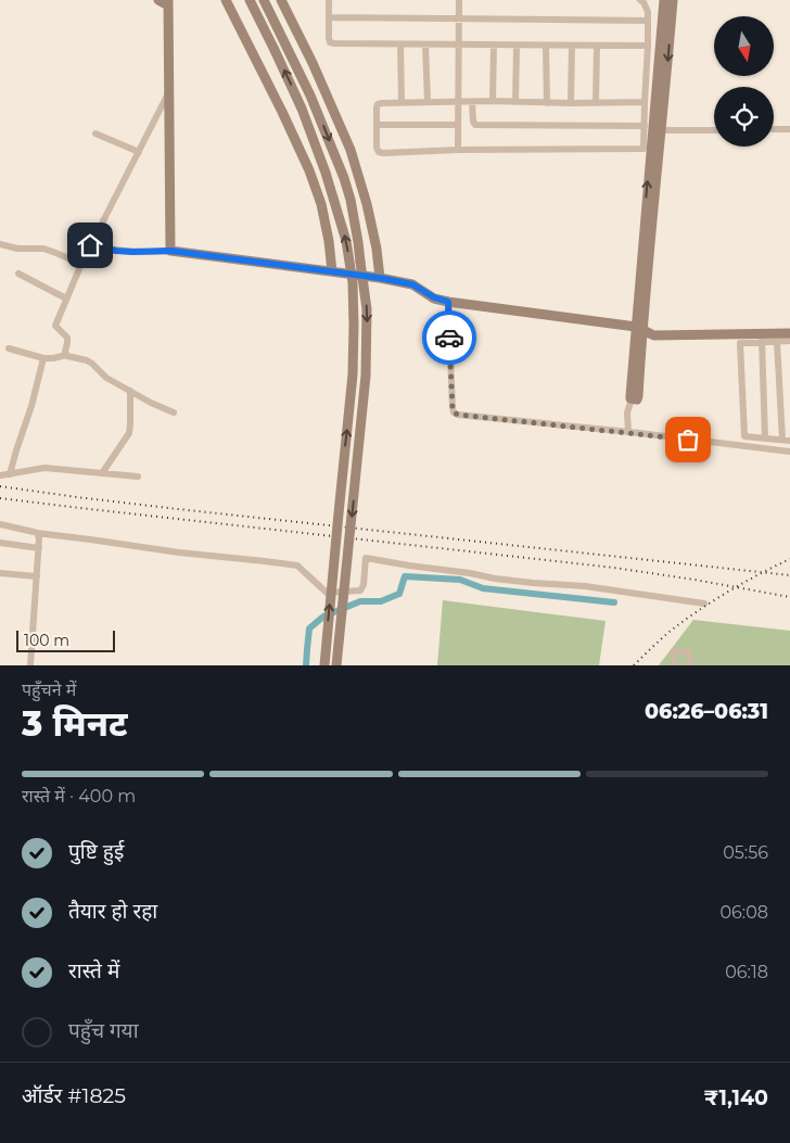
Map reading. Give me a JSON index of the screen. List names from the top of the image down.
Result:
{
  "scale_bar": "100 m",
  "north": "bottom",
  "page": {
    "scale": "100 m",
    "heading": ["3 मिनट", "पहुँचने में", "06:26–06:31"],
    "panel": ["ऑर्डर #1825", "₹1,140"],
    "bar": "रास्ते में · 400 m",
    "list": [
      ["पुष्टि हुई", "05:56"],
      ["तैयार हो रहा", "06:08"],
      ["रास्ते में", "06:18"],
      "पहुँच गया"
    ]
  }
}
